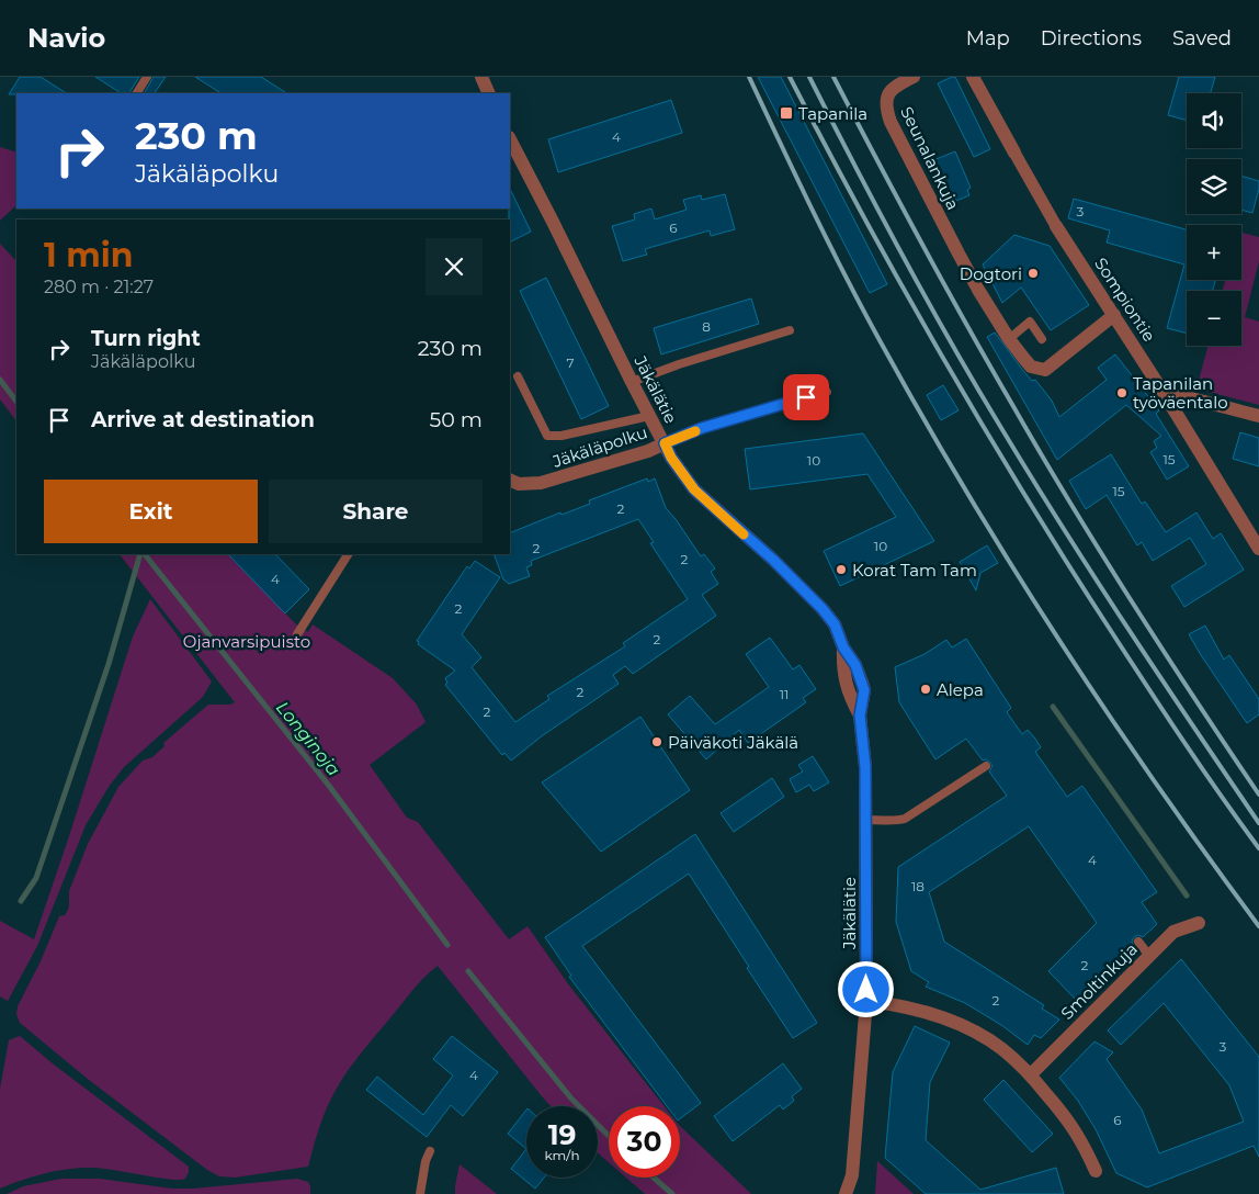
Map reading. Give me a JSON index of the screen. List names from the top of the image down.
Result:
{
  "streets": {
    "street": [
      "Seunalankuja",
      "Sompiontie",
      "Jäkälätie",
      "Jäkäläpolku",
      "Smoltinkuja"
    ]
  },
  "crossings": [
    ["Jäkälätie", "Jäkäläpolku"]
  ],
  "water": ["Longinoja"],
  "parks": ["Ojanvarsipuisto"],
  "places": {
    "transit": ["Tapanila"],
    "other": [
      "Dogtori",
      "Tapanilan työväentalo",
      "Korat Tam Tam",
      "Alepa",
      "Päiväkoti Jäkälä"
    ]
  },
  "house_numbers": [
    "4",
    "3",
    "6",
    "8",
    "7",
    "15",
    "10",
    "15",
    "2",
    "10",
    "2",
    "2",
    "4",
    "2",
    "2",
    "2",
    "11",
    "2",
    "4",
    "18",
    "2",
    "2",
    "3",
    "4",
    "6"
  ],
  "page": {
    "header": "Navio",
    "nav": ["Map", "Directions", "Saved"],
    "map_buttons": ["+", "−"],
    "turn": ["230 m", "Jäkäläpolku"],
    "heading": ["1 min", "280 m · 21:27"],
    "list": [
      {
        "name": "Turn right",
        "note": "Jäkäläpolku",
        "value": "230 m"
      },
      {
        "name": "Arrive at destination",
        "value": "50 m"
      }
    ],
    "buttons": ["Exit", "Share"],
    "speed": "19 km/h",
    "limit": "30"
  }
}
